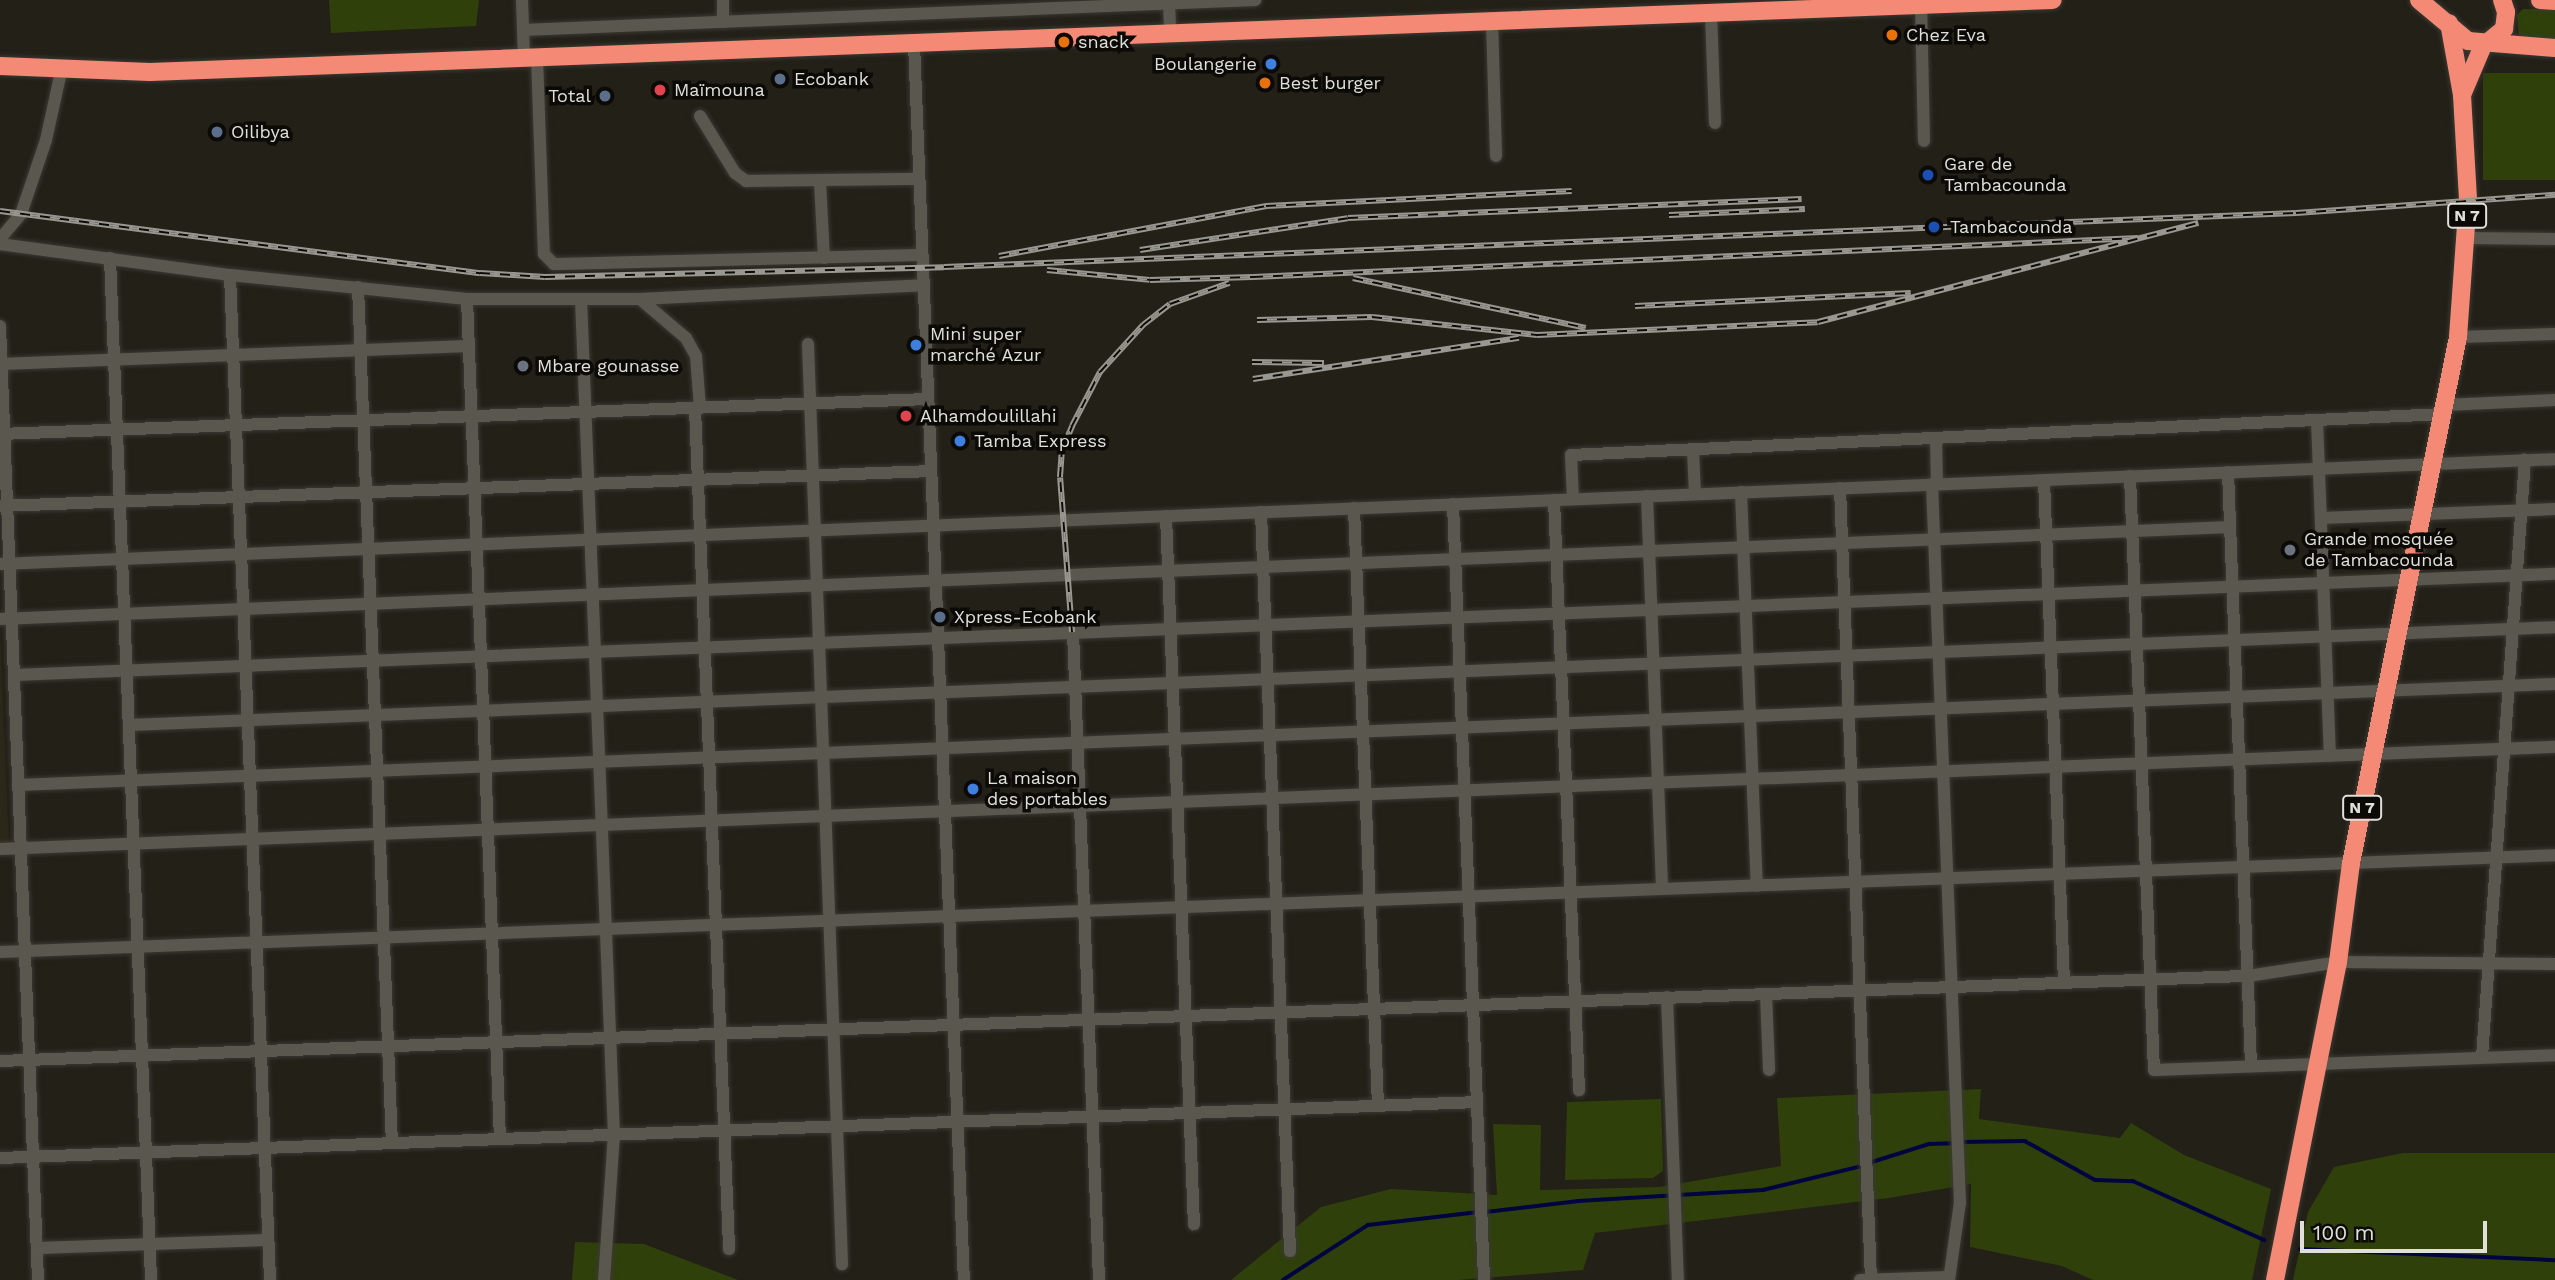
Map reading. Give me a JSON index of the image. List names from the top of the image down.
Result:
{
  "streets": {
    "highway": ["N 7"]
  },
  "places": [
    "Chez Eva",
    "snack",
    "Boulangerie",
    "Ecobank",
    "Best burger",
    "Maïmouna",
    "Total",
    "Oilibya",
    "Gare de Tambacounda",
    "Tambacounda",
    "Mini super marché Azur",
    "Mbare gounasse",
    "Alhamdoulillahi",
    "Tamba Express",
    "Grande mosquée de Tambacounda",
    "Xpress-Ecobank",
    "La maison des portables"
  ],
  "scale_bar": "100 m"
}
